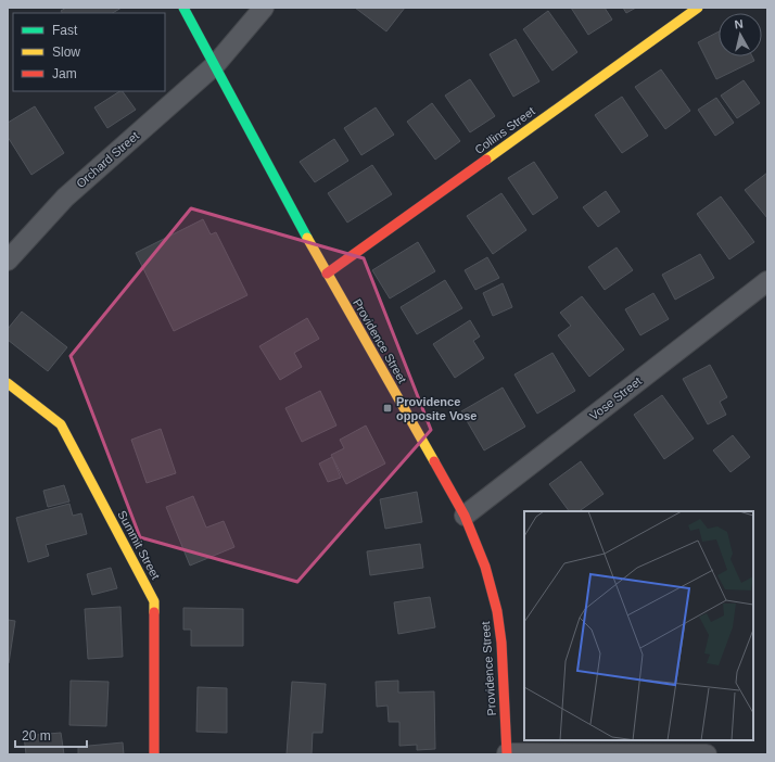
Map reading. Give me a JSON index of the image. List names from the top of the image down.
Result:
{
  "streets": {
    "street": [
      "Collins Street",
      "Orchard Street",
      "Providence Street",
      "Vose Street",
      "Summit Street"
    ]
  },
  "crossings": [
    ["Collins Street", "Providence Street"],
    ["Orchard Street", "Providence Street"],
    ["Providence Street", "Vose Street"]
  ],
  "places": {
    "transit": ["Providence opposite Vose"]
  },
  "legend": ["Fast", "Slow", "Jam"],
  "scale_bar": "20 m",
  "north": "top"
}
